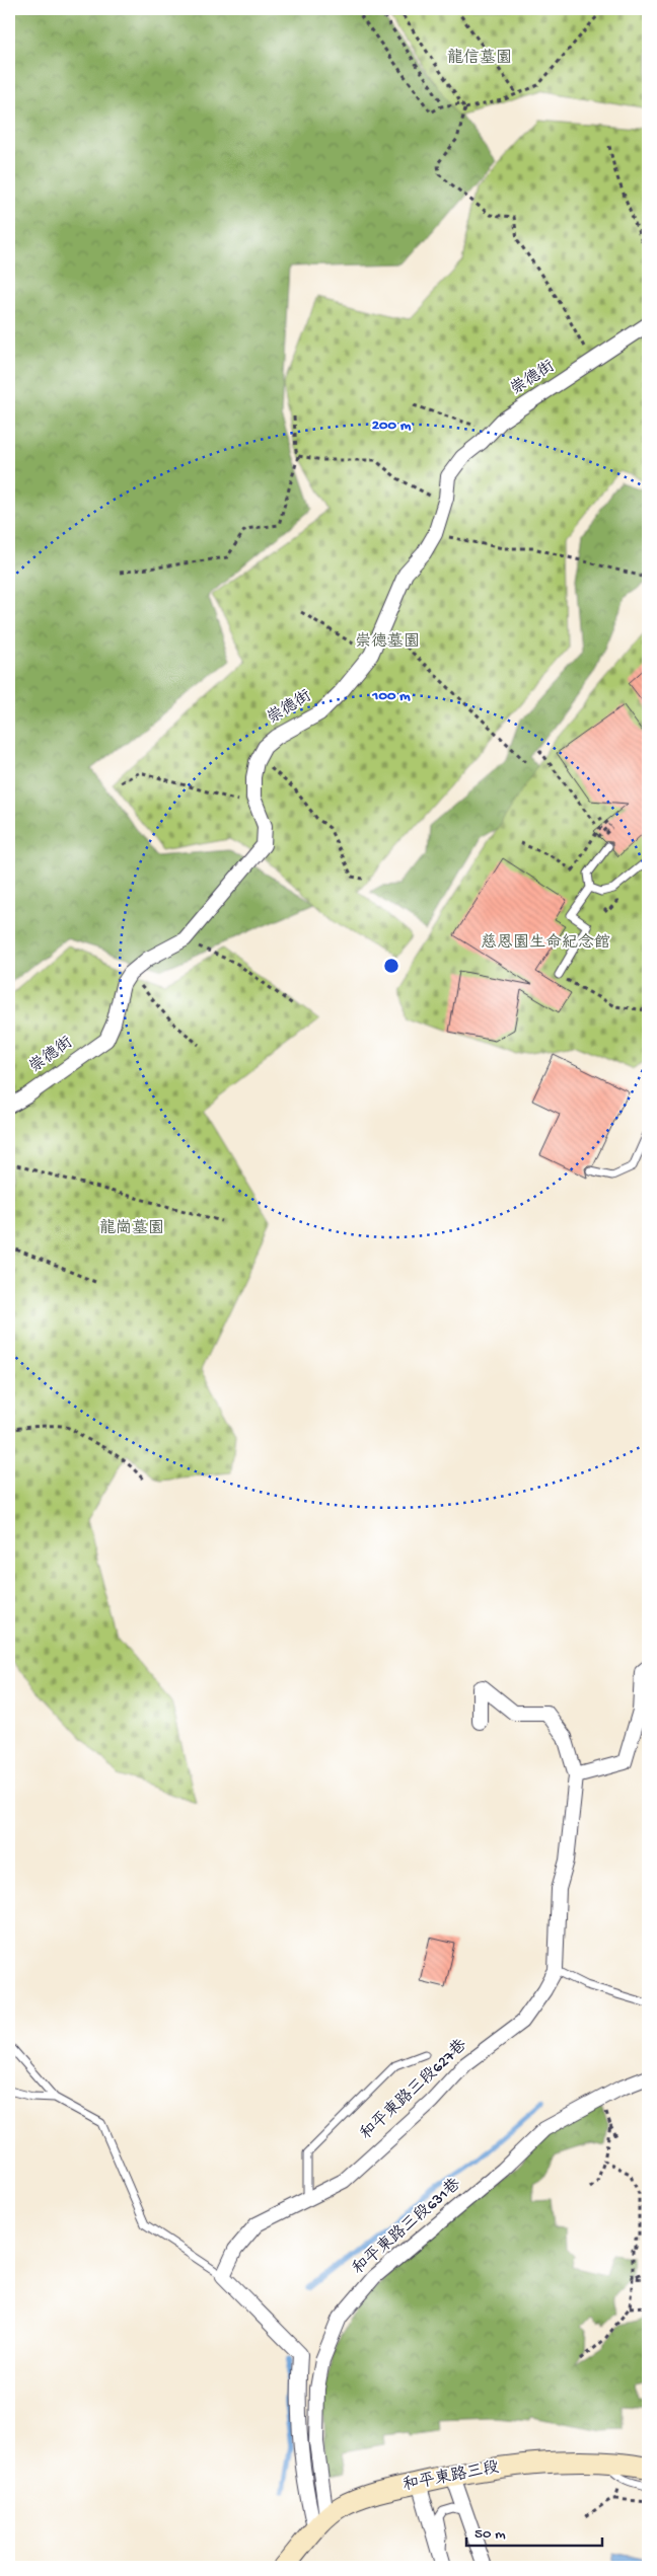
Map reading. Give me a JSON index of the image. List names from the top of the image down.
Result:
{
  "streets": {
    "main road": ["和平東路三段"],
    "street": ["崇德街", "和平東路三段627巷", "和平東路三段631巷"]
  },
  "crossings": [
    ["和平東路三段631巷", "和平東路三段"]
  ],
  "parks": [
    "龍信墓園",
    "崇德墓園",
    "慈恩園生命紀念館",
    "龍崗墓園"
  ],
  "scale_bar": "50 m",
  "rings": ["200 m", "100 m"]
}
